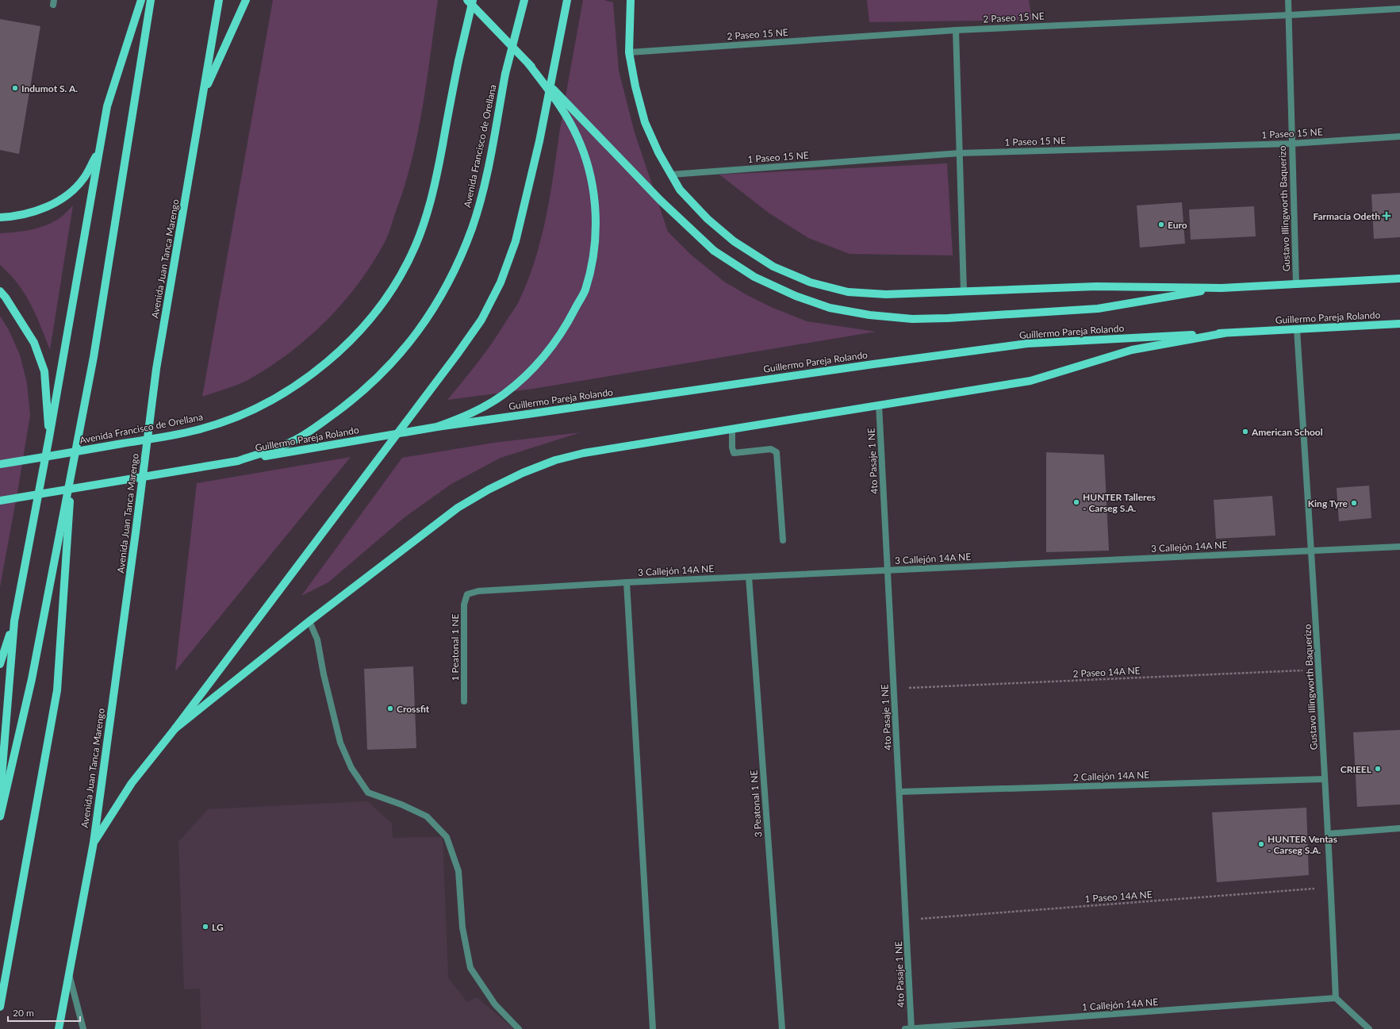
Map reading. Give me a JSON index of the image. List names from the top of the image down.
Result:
{
  "streets": {
    "main road": ["Avenida Francisco de Orellana", "Avenida Juan Tanca Marengo", "Guillermo Pareja Rolando"],
    "street": [
      "2 Paseo 15 NE",
      "1 Paseo 15 NE",
      "Gustavo Illingworth Baquerizo",
      "4to Pasaje 1 NE",
      "3 Callejón 14A NE",
      "1 Peatonal 1 NE",
      "2 Callejón 14A NE",
      "3 Peatonal 1 NE",
      "1 Callejón 14A NE"
    ],
    "path": ["2 Paseo 14A NE", "1 Paseo 14A NE"]
  },
  "crossings": [
    ["2 Paseo 15 NE", "Gustavo Illingworth Baquerizo"],
    ["1 Paseo 15 NE", "Gustavo Illingworth Baquerizo"],
    ["Avenida Francisco de Orellana", "Guillermo Pareja Rolando"],
    ["Gustavo Illingworth Baquerizo", "Guillermo Pareja Rolando"],
    ["Gustavo Illingworth Baquerizo", "3 Callejón 14A NE"],
    ["Gustavo Illingworth Baquerizo", "2 Paseo 14A NE"],
    ["Gustavo Illingworth Baquerizo", "2 Callejón 14A NE"],
    ["Gustavo Illingworth Baquerizo", "1 Paseo 14A NE"],
    ["Gustavo Illingworth Baquerizo", "1 Callejón 14A NE"],
    ["4to Pasaje 1 NE", "3 Callejón 14A NE"],
    ["4to Pasaje 1 NE", "2 Paseo 14A NE"],
    ["4to Pasaje 1 NE", "2 Callejón 14A NE"],
    ["4to Pasaje 1 NE", "1 Paseo 14A NE"],
    ["4to Pasaje 1 NE", "1 Callejón 14A NE"],
    ["3 Callejón 14A NE", "1 Peatonal 1 NE"],
    ["3 Callejón 14A NE", "3 Peatonal 1 NE"]
  ],
  "places": {
    "other": [
      "Indumot S. A.",
      "Euro",
      "American School",
      "HUNTER Talleres - Carseg S.A.",
      "King Tyre",
      "Crossfit",
      "CRIEEL",
      "HUNTER Ventas - Carseg S.A.",
      "LG"
    ],
    "health": ["Farmacía Odeth"]
  },
  "scale_bar": "20 m"
}
